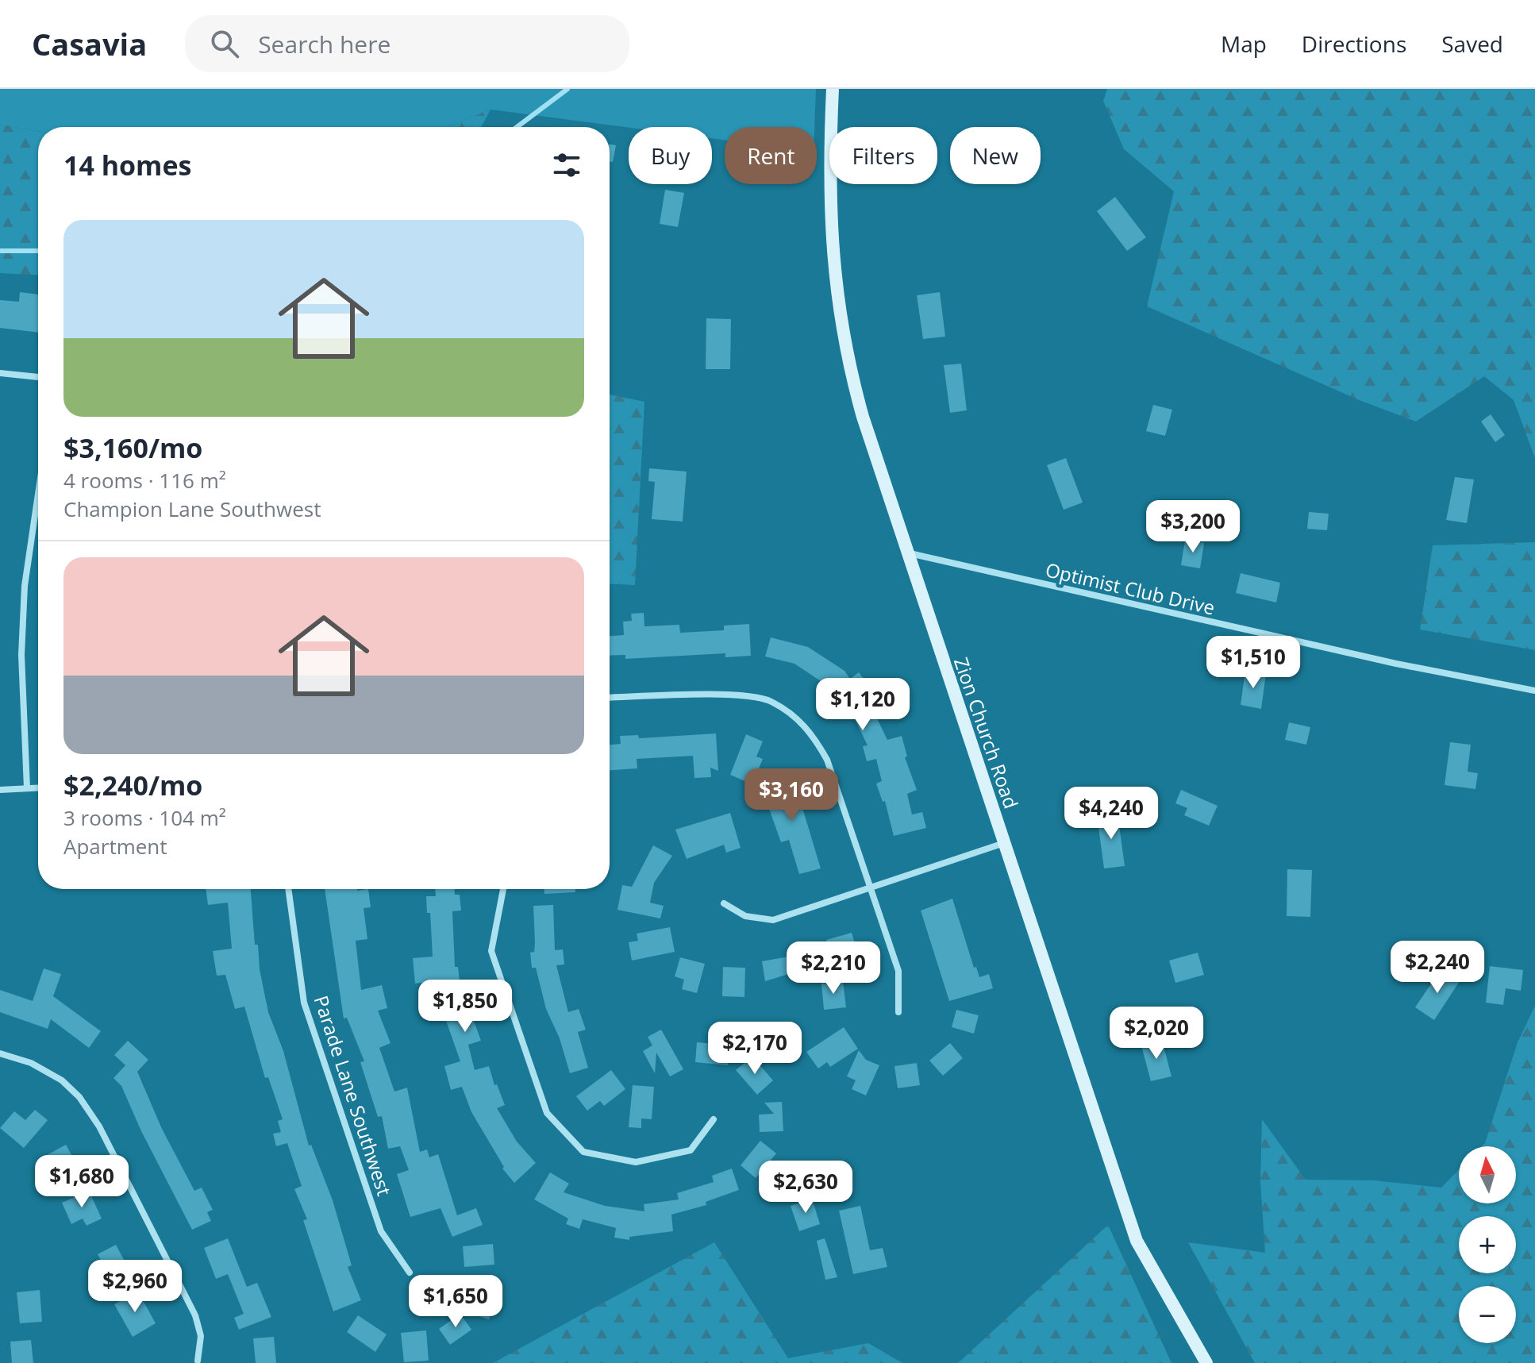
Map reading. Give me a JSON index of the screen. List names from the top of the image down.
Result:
{
  "streets": {
    "street": ["Optimist Club Drive", "Zion Church Road", "Parade Lane Southwest"]
  },
  "crossings": [
    ["Optimist Club Drive", "Zion Church Road"]
  ],
  "north": "top",
  "page": {
    "header": "Casavia",
    "search": "Search here",
    "nav": ["Map", "Directions", "Saved"],
    "chip": [
      "Buy",
      "Rent",
      "Filters",
      "New"
    ],
    "heading": "14 homes",
    "list": [
      {
        "name": "$3,160/mo",
        "note": "4 rooms · 116 m² · Champion Lane Southwest"
      },
      {
        "name": "$2,240/mo",
        "note": "3 rooms · 104 m² · Apartment"
      }
    ],
    "price": [
      "$3,200",
      "$1,510",
      "$1,120",
      "$3,160",
      "$4,240",
      "$2,240",
      "$2,210",
      "$1,850",
      "$2,020",
      "$2,170",
      "$1,680",
      "$2,630",
      "$2,960",
      "$1,650"
    ],
    "map_buttons": ["+", "−"]
  }
}
